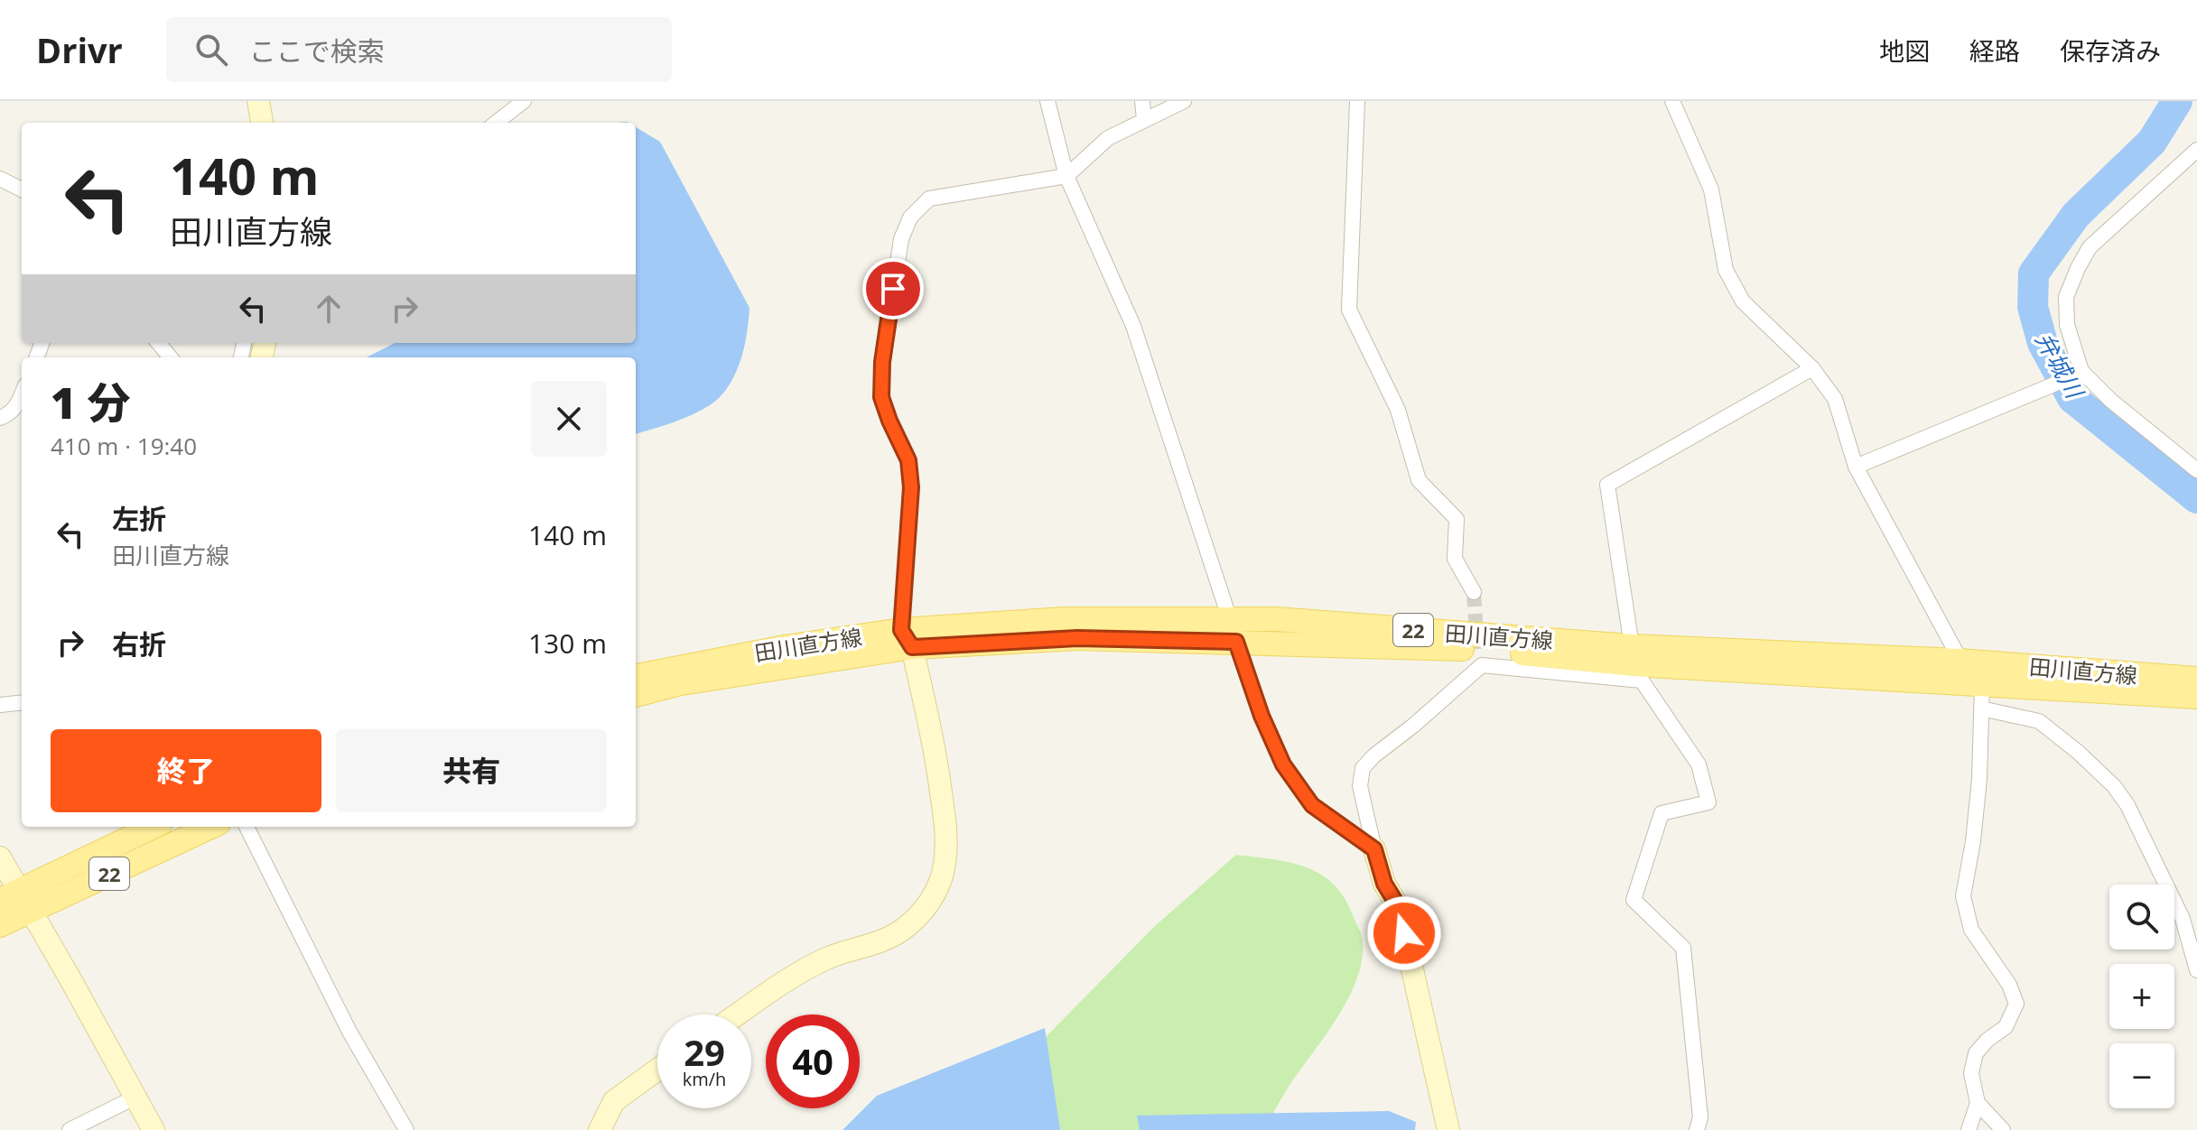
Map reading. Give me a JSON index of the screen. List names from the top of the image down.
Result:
{
  "streets": {
    "main road": ["22", "田川直方線"]
  },
  "water": ["弁城川"],
  "page": {
    "header": "Drivr",
    "search": "ここで検索",
    "nav": ["地図", "経路", "保存済み"],
    "turn": ["140 m", "田川直方線"],
    "heading": ["1 分", "410 m · 19:40"],
    "list": [
      {
        "name": "左折",
        "note": "田川直方線",
        "value": "140 m"
      },
      {
        "name": "右折",
        "value": "130 m"
      }
    ],
    "buttons": ["終了", "共有"],
    "map_buttons": ["+", "−"],
    "speed": "29 km/h",
    "limit": "40"
  }
}
